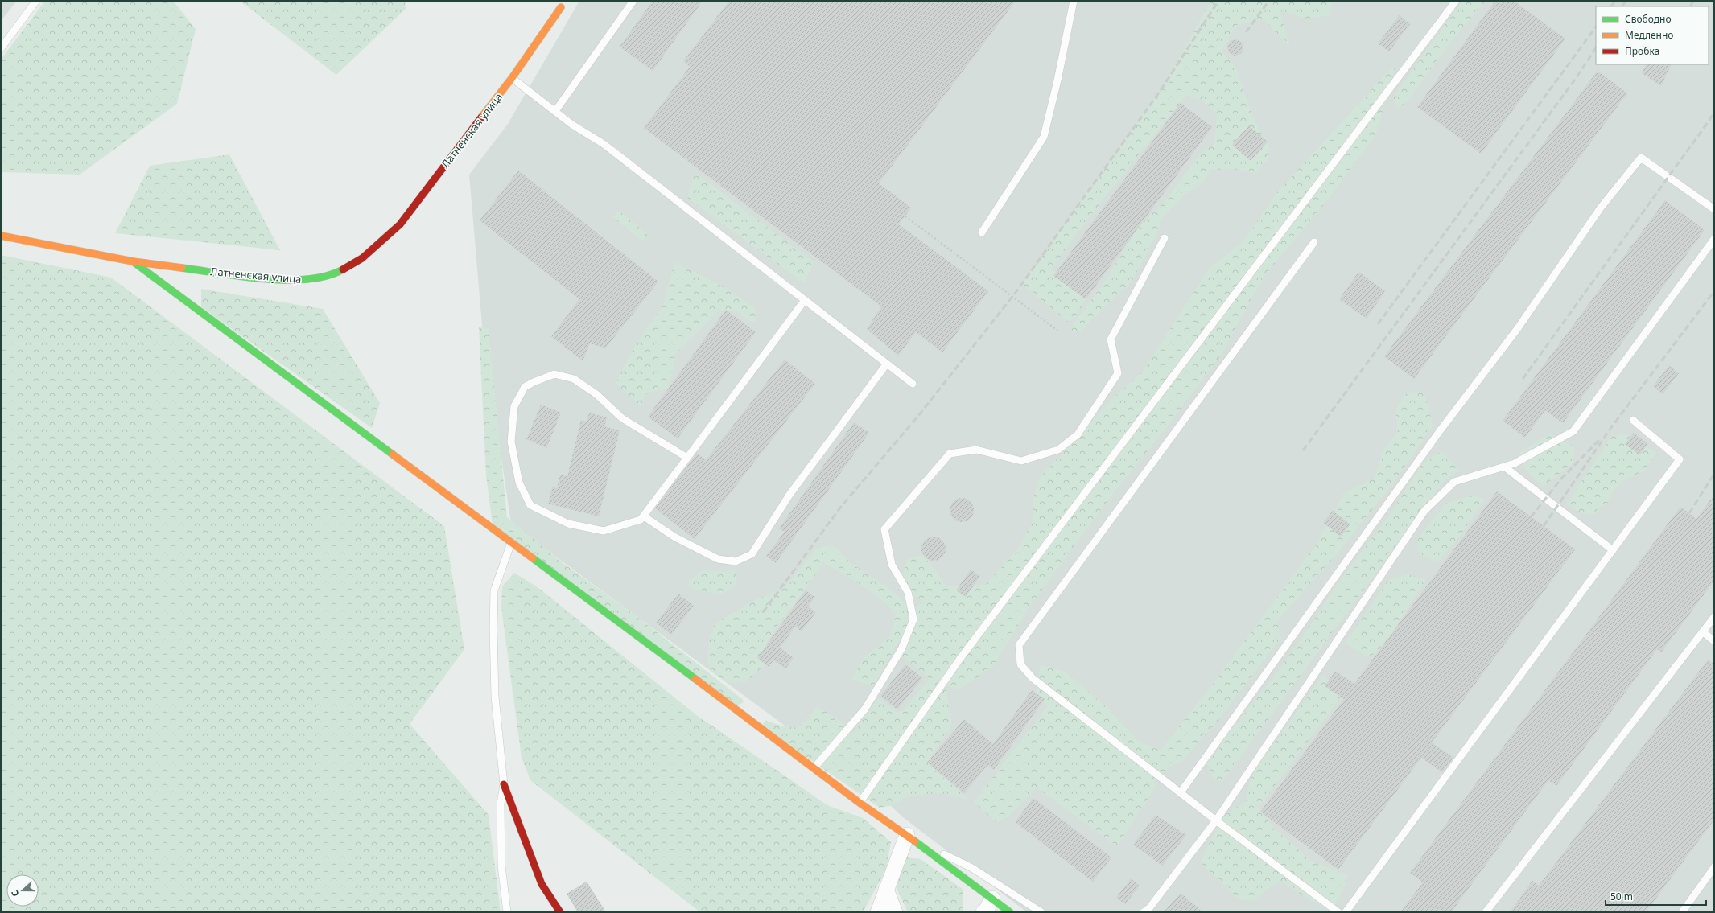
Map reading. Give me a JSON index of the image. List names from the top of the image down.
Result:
{
  "streets": {
    "street": ["Латненская улица"]
  },
  "legend": ["Свободно", "Медленно", "Пробка"],
  "scale_bar": "50 m",
  "north": "left"
}
